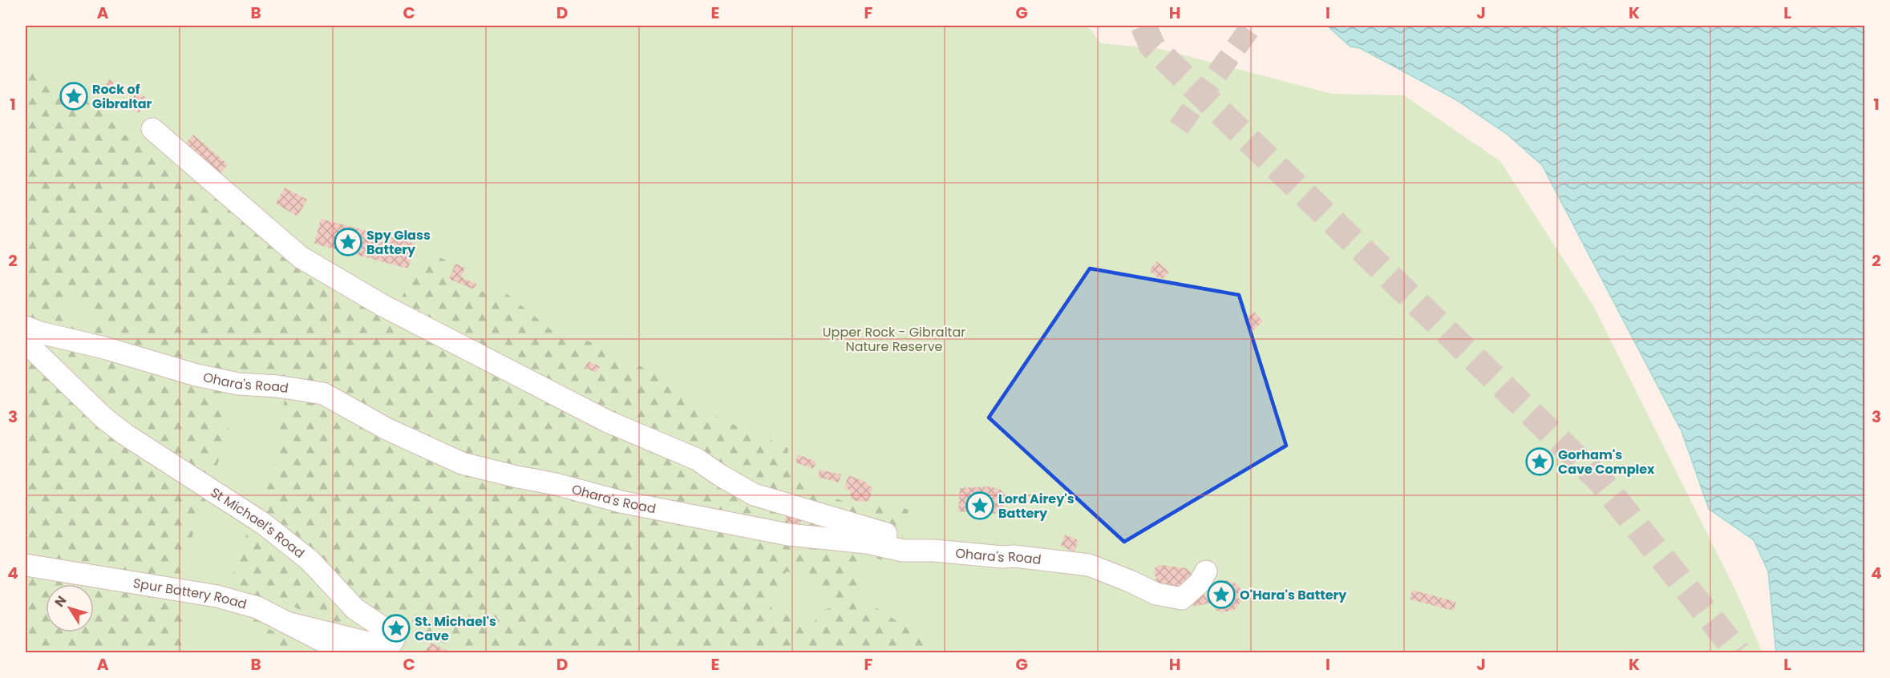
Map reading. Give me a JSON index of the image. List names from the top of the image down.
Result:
{
  "streets": {
    "street": ["Ohara's Road", "St Michael's Road", "Spur Battery Road"]
  },
  "crossings": [
    ["St Michael's Road", "Spur Battery Road"]
  ],
  "parks": ["Upper Rock - Gibraltar Nature Reserve"],
  "places": {
    "place": [
      "Rock of Gibraltar",
      "Spy Glass Battery",
      "Gorham's Cave Complex",
      "Lord Airey's Battery",
      "O'Hara's Battery",
      "St. Michael's Cave"
    ]
  },
  "north": "top left",
  "grid": {
    "columns": [
      "A",
      "B",
      "C",
      "D",
      "E",
      "F",
      "G",
      "H",
      "I",
      "J",
      "K",
      "L"
    ],
    "rows": [
      "1",
      "2",
      "3",
      "4"
    ]
  }
}
